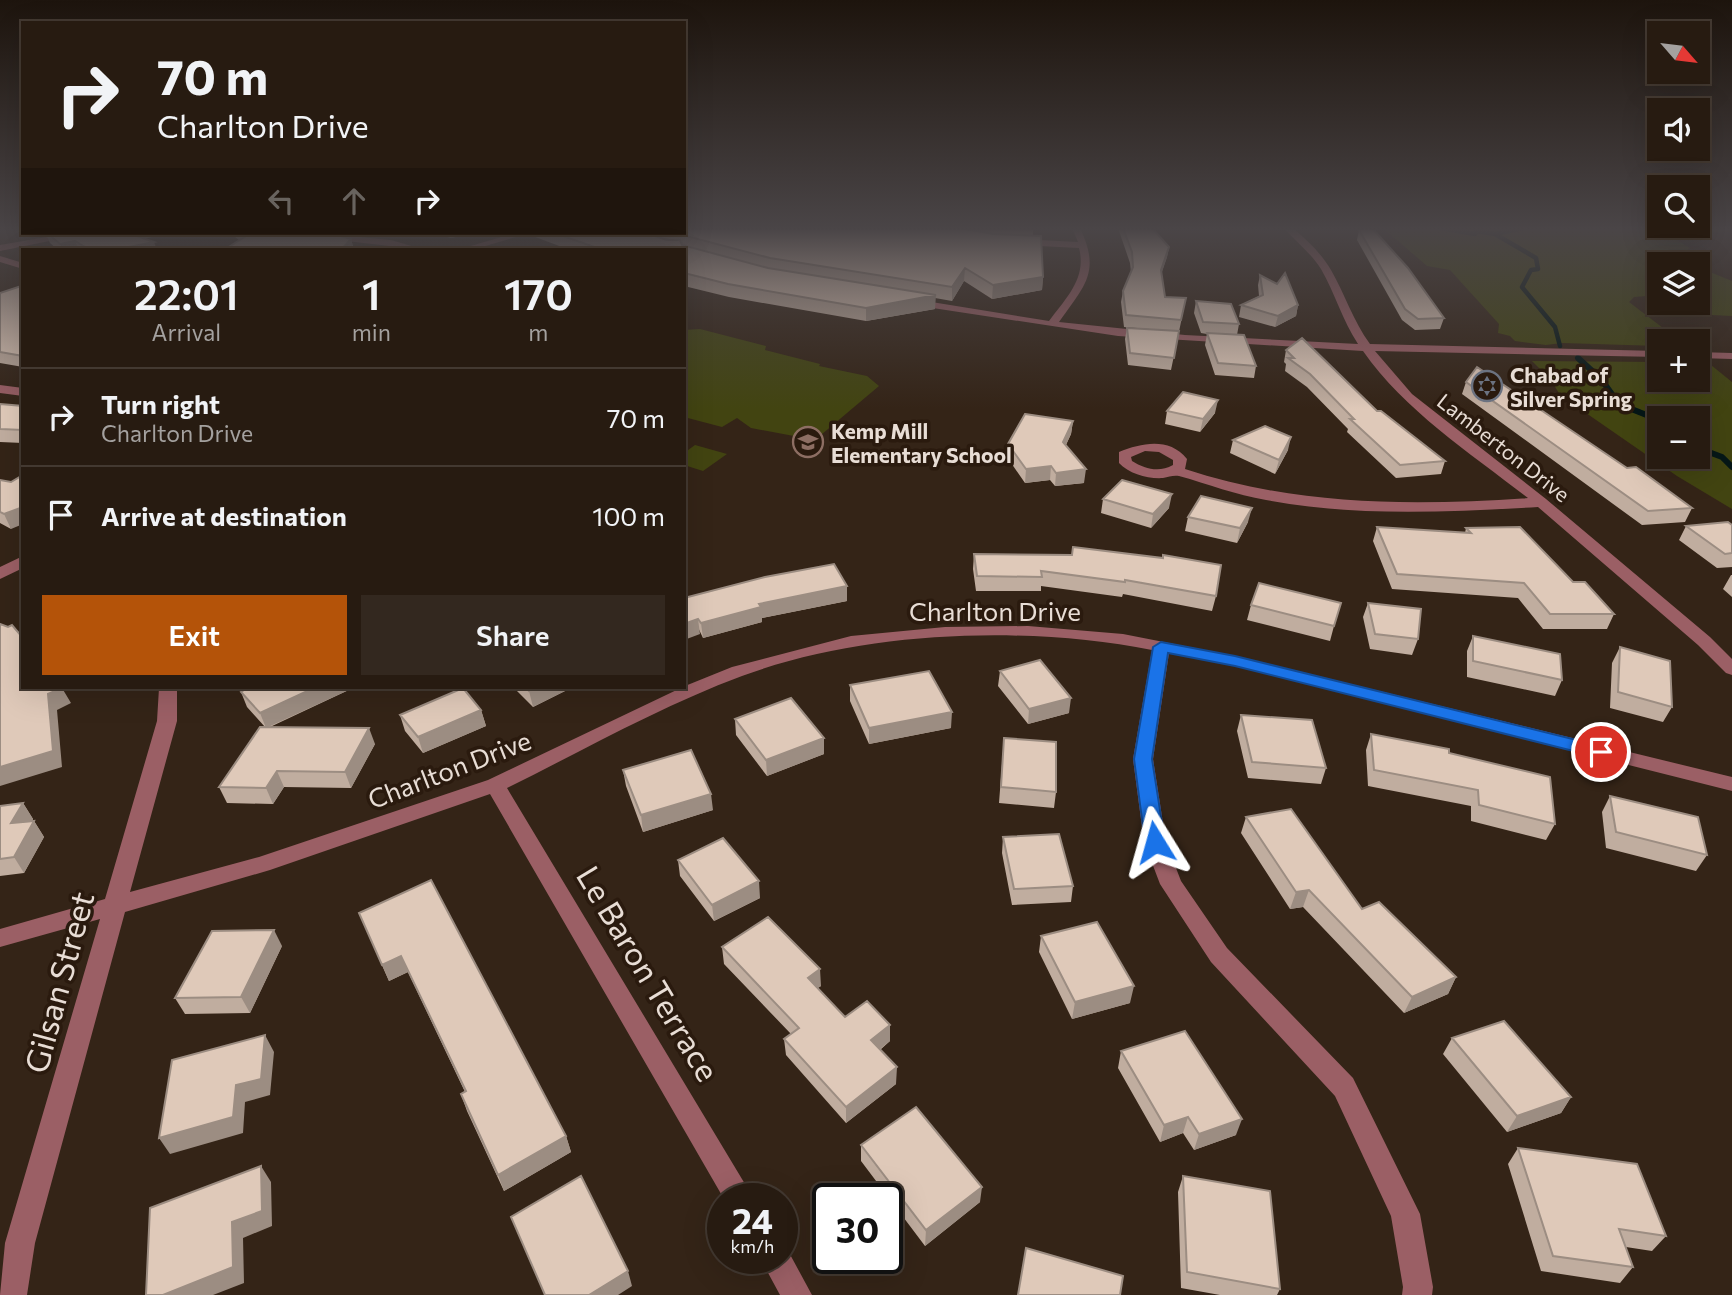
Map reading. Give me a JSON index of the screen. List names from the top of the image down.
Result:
{
  "streets": {
    "street": [
      "Lamberton Drive",
      "Charlton Drive",
      "Le Baron Terrace",
      "Gilsan Street"
    ]
  },
  "crossings": [
    ["Charlton Drive", "Le Baron Terrace"],
    ["Charlton Drive", "Gilsan Street"]
  ],
  "places": {
    "synagogue": ["Chabad of Silver Spring"],
    "school or university": ["Kemp Mill Elementary School"]
  },
  "north": "bottom right",
  "page": {
    "map_buttons": ["+", "−"],
    "turn": ["70 m", "Charlton Drive"],
    "eta": [
      "22:01",
      "Arrival",
      "1",
      "min",
      "170",
      "m"
    ],
    "list": [
      {
        "name": "Turn right",
        "note": "Charlton Drive",
        "value": "70 m"
      },
      {
        "name": "Arrive at destination",
        "value": "100 m"
      }
    ],
    "buttons": ["Exit", "Share"],
    "speed": "24 km/h",
    "limit": "30"
  }
}
